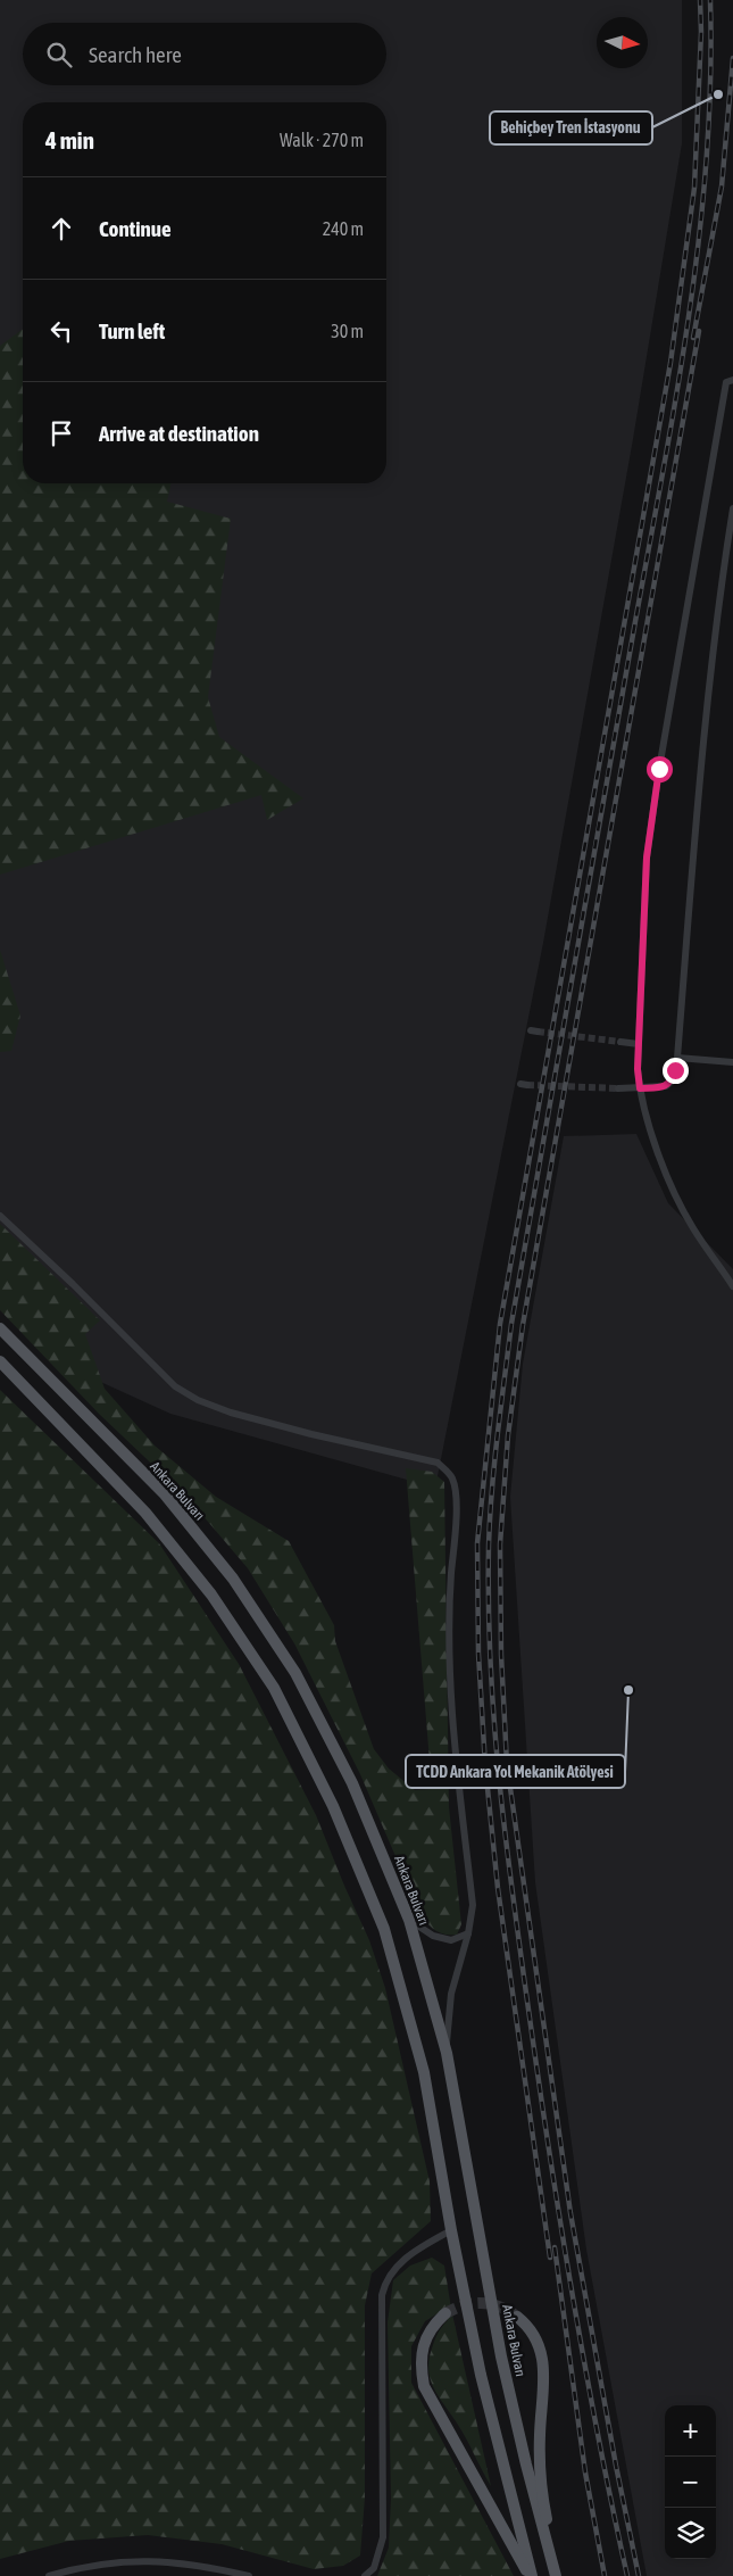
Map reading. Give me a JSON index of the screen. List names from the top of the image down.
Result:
{
  "streets": {
    "main road": ["Ankara Bulvarı"]
  },
  "places": ["Behiçbey Tren İstasyonu", "TCDD Ankara Yol Mekanik Atölyesi"],
  "north": "right",
  "page": {
    "search": "Search here",
    "heading": ["4 min", "Walk · 270 m"],
    "list": [
      ["Continue", "240 m"],
      ["Turn left", "30 m"],
      "Arrive at destination"
    ],
    "map_buttons": ["+", "−"]
  }
}
